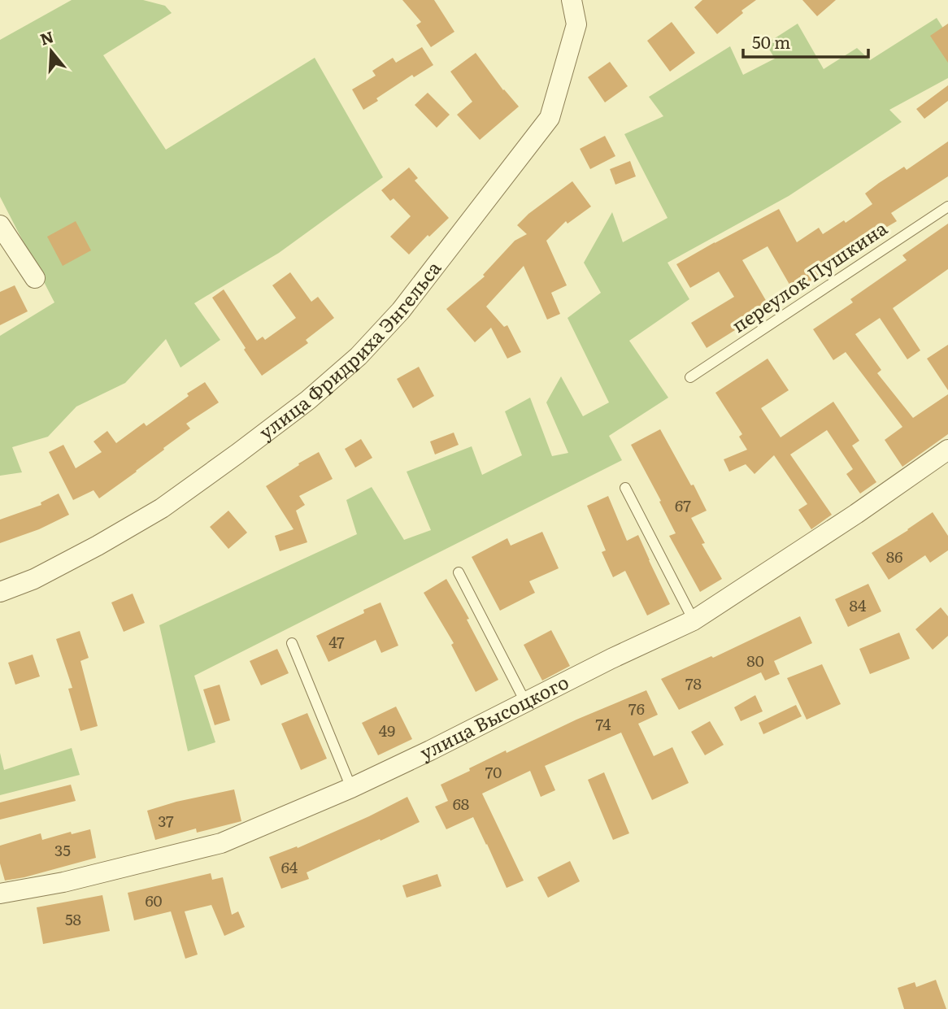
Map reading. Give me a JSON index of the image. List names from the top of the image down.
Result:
{
  "streets": {
    "street": ["улица Фридриха Энгельса", "улица Высоцкого"],
    "lane": ["переулок Пушкина"]
  },
  "house_numbers": [
    "67",
    "86",
    "84",
    "47",
    "80",
    "78",
    "76",
    "74",
    "49",
    "70",
    "68",
    "37",
    "35",
    "64",
    "60",
    "58"
  ],
  "scale_bar": "50 m",
  "north": "top"
}
